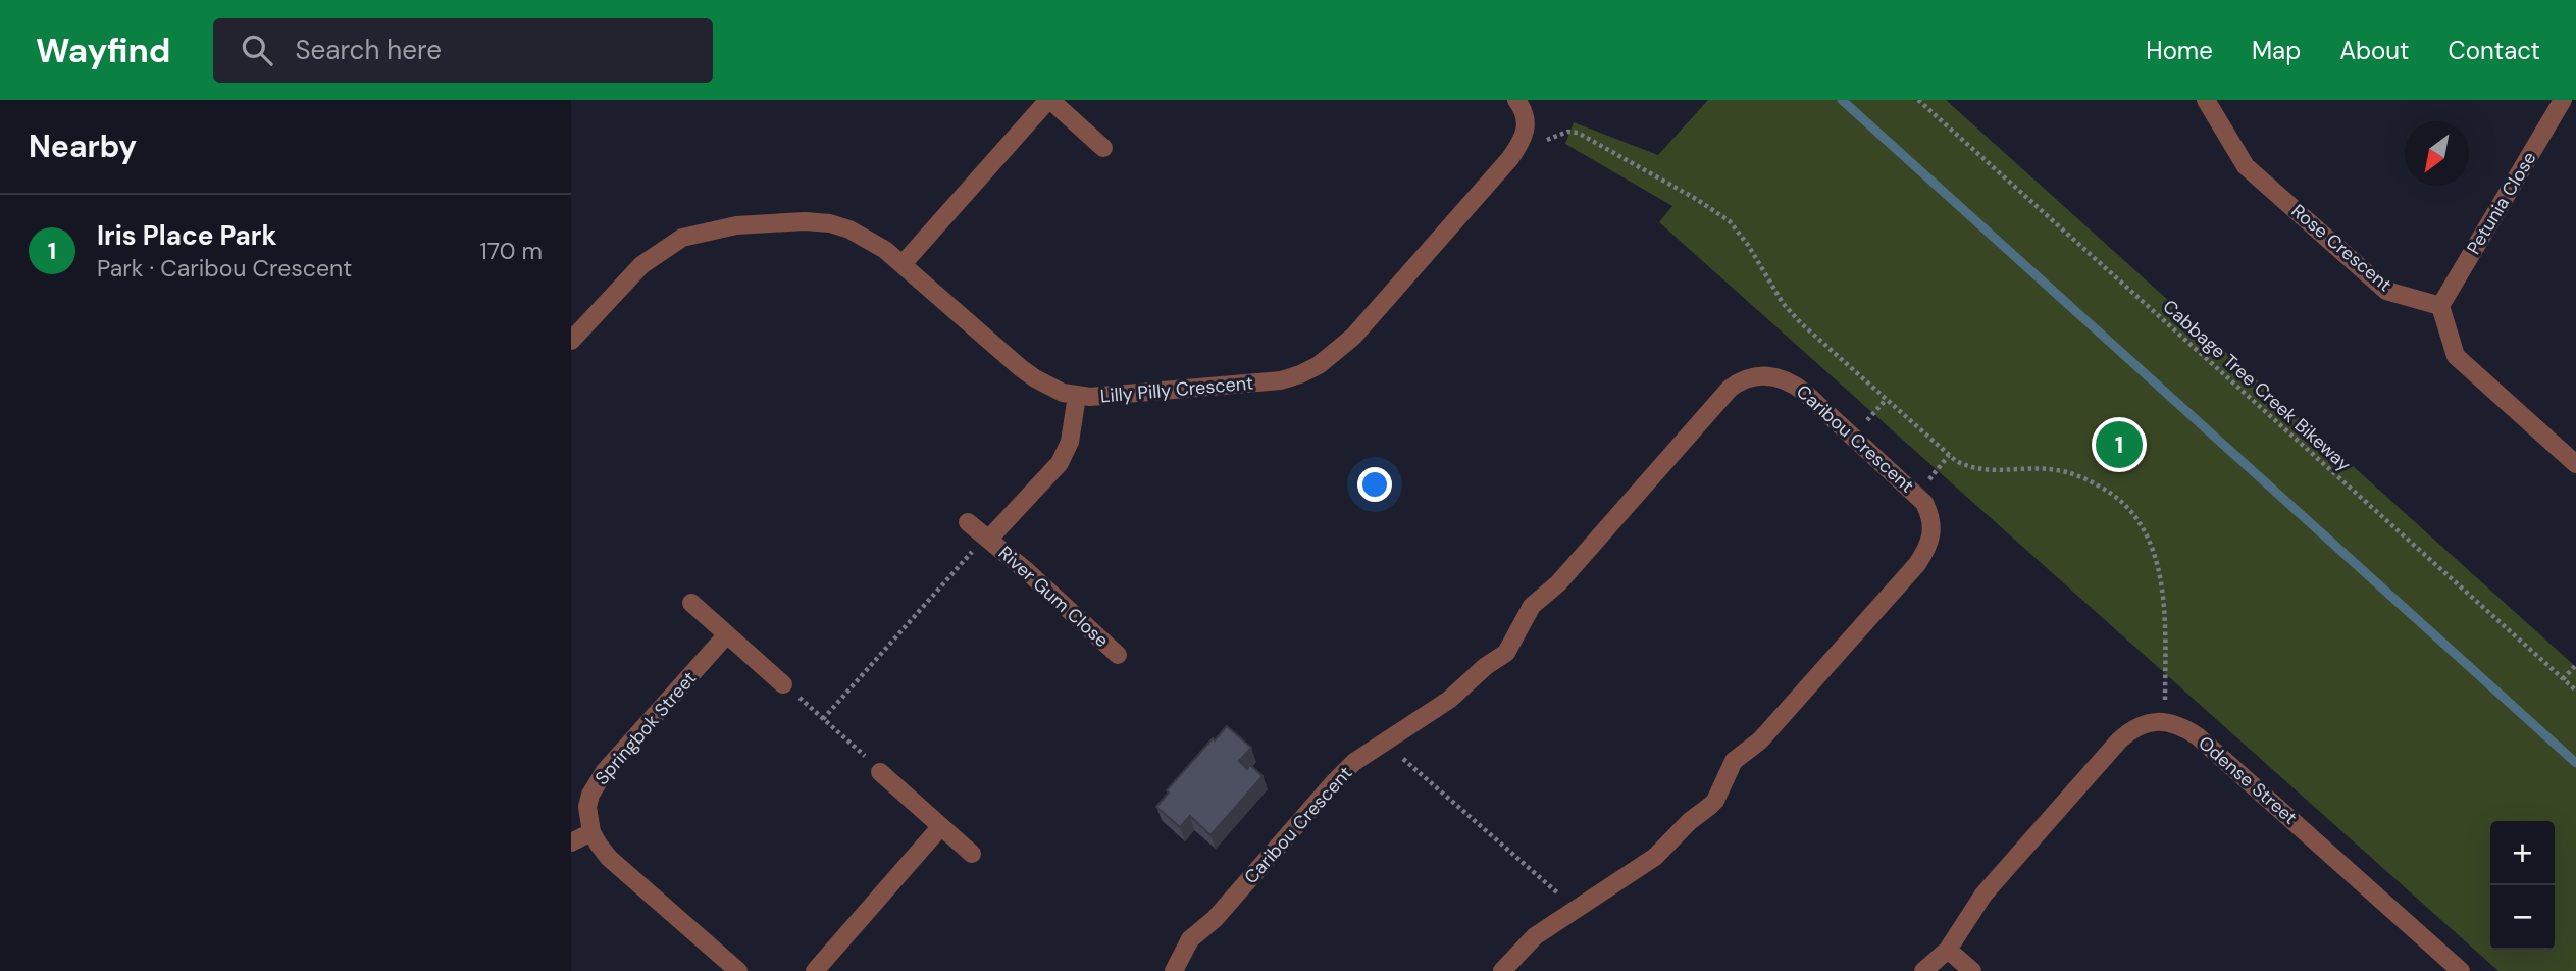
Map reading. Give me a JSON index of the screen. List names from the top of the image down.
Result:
{
  "streets": {
    "street": [
      "Petunia Close",
      "Rose Crescent",
      "Lilly Pilly Crescent",
      "Caribou Crescent",
      "River Gum Close",
      "Springbok Street",
      "Odense Street"
    ],
    "path": ["Cabbage Tree Creek Bikeway"]
  },
  "crossings": [
    ["Petunia Close", "Rose Crescent"],
    ["Lilly Pilly Crescent", "River Gum Close"]
  ],
  "north": "bottom left",
  "page": {
    "header": "Wayfind",
    "search": "Search here",
    "nav": [
      "Home",
      "Map",
      "About",
      "Contact"
    ],
    "heading": "Nearby",
    "list": [
      {
        "mark": "1",
        "name": "Iris Place Park",
        "note": "Park · Caribou Crescent",
        "value": "170 m"
      }
    ],
    "pins": "1",
    "map_buttons": ["+", "−"]
  }
}
